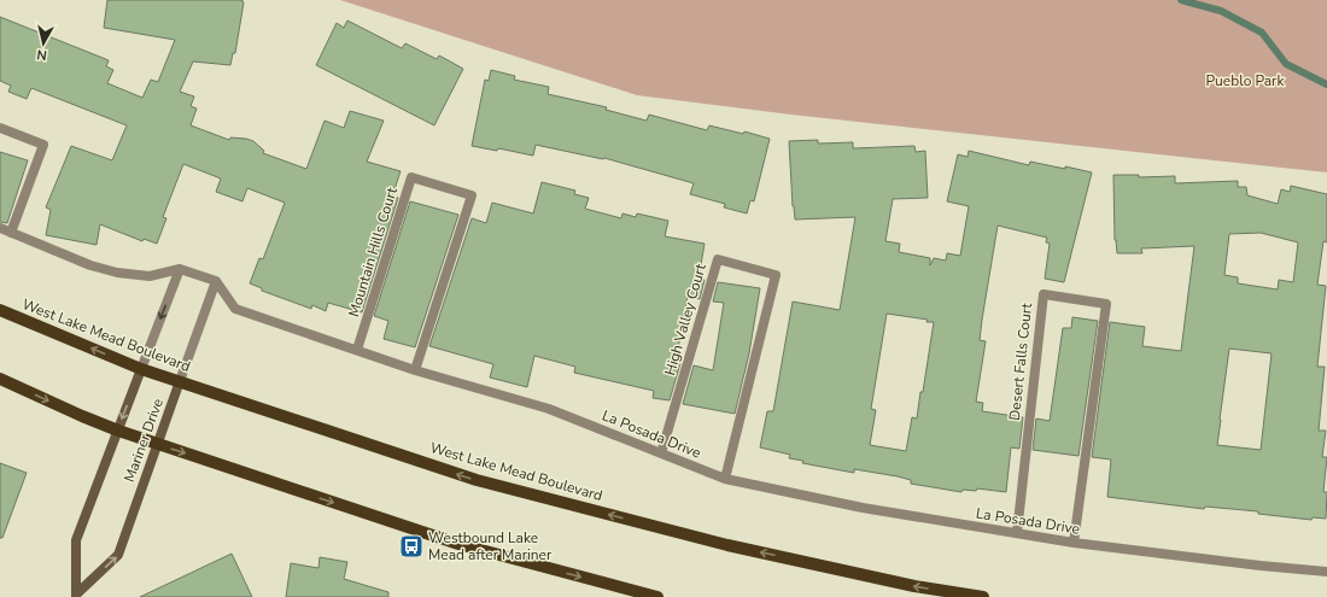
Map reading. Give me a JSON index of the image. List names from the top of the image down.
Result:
{
  "streets": {
    "main road": ["West Lake Mead Boulevard"],
    "street": [
      "Mountain Hills Court",
      "High Valley Court",
      "Desert Falls Court",
      "La Posada Drive",
      "Mariner Drive"
    ]
  },
  "crossings": [
    ["Mountain Hills Court", "La Posada Drive"],
    ["High Valley Court", "La Posada Drive"],
    ["West Lake Mead Boulevard", "Mariner Drive"],
    ["Desert Falls Court", "La Posada Drive"],
    ["La Posada Drive", "Mariner Drive"]
  ],
  "parks": ["Pueblo Park"],
  "places": {
    "bus stop": ["Westbound Lake Mead after Mariner"]
  },
  "north": "bottom"
}
